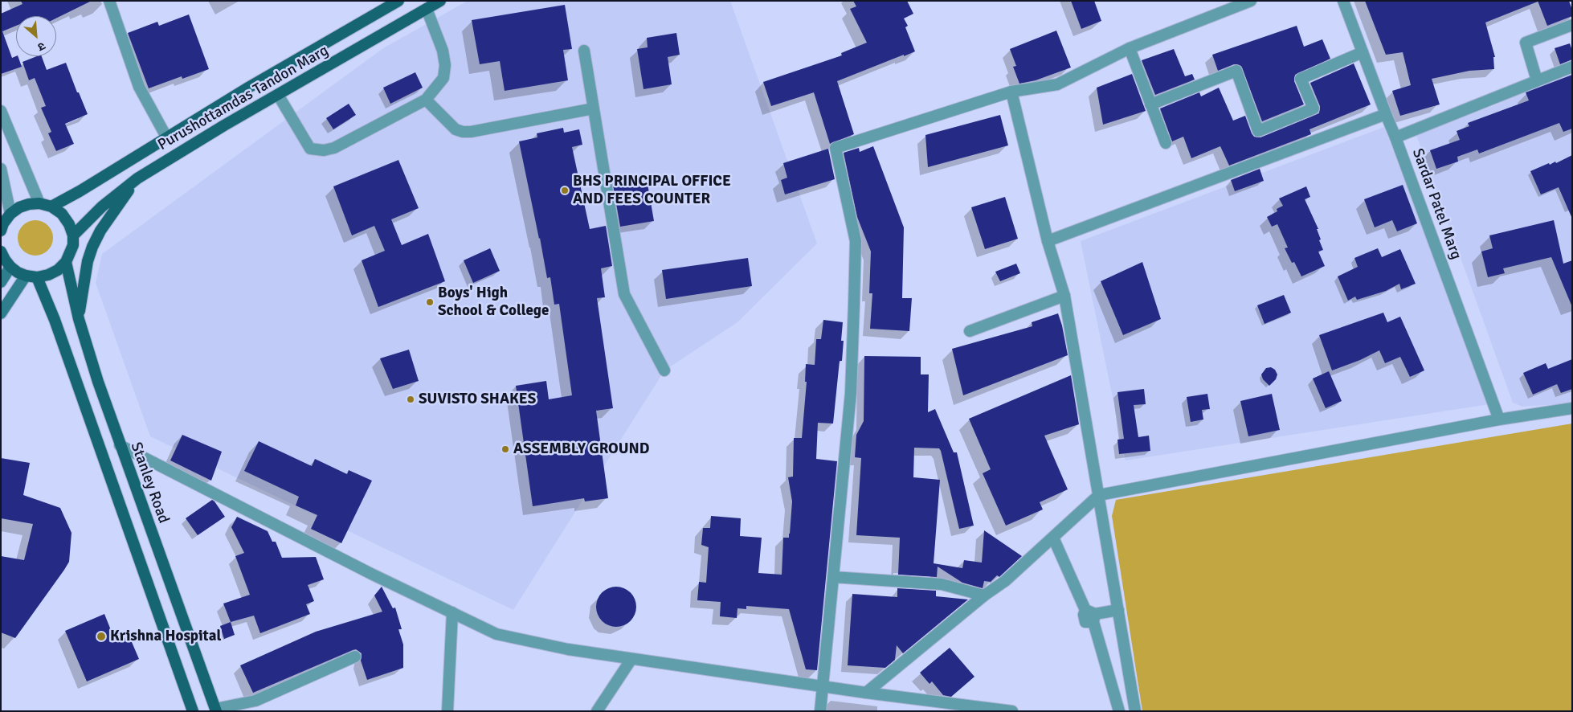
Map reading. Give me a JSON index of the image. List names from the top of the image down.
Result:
{
  "streets": {
    "main road": ["Purushottamdas Tandon Marg", "Stanley Road"],
    "street": ["Sardar Patel Marg"]
  },
  "places": [
    "BHS PRINCIPAL OFFICE AND FEES COUNTER",
    "Boys' High School & College",
    "SUVISTO SHAKES",
    "ASSEMBLY GROUND",
    "Krishna Hospital"
  ],
  "north": "bottom right"
}
